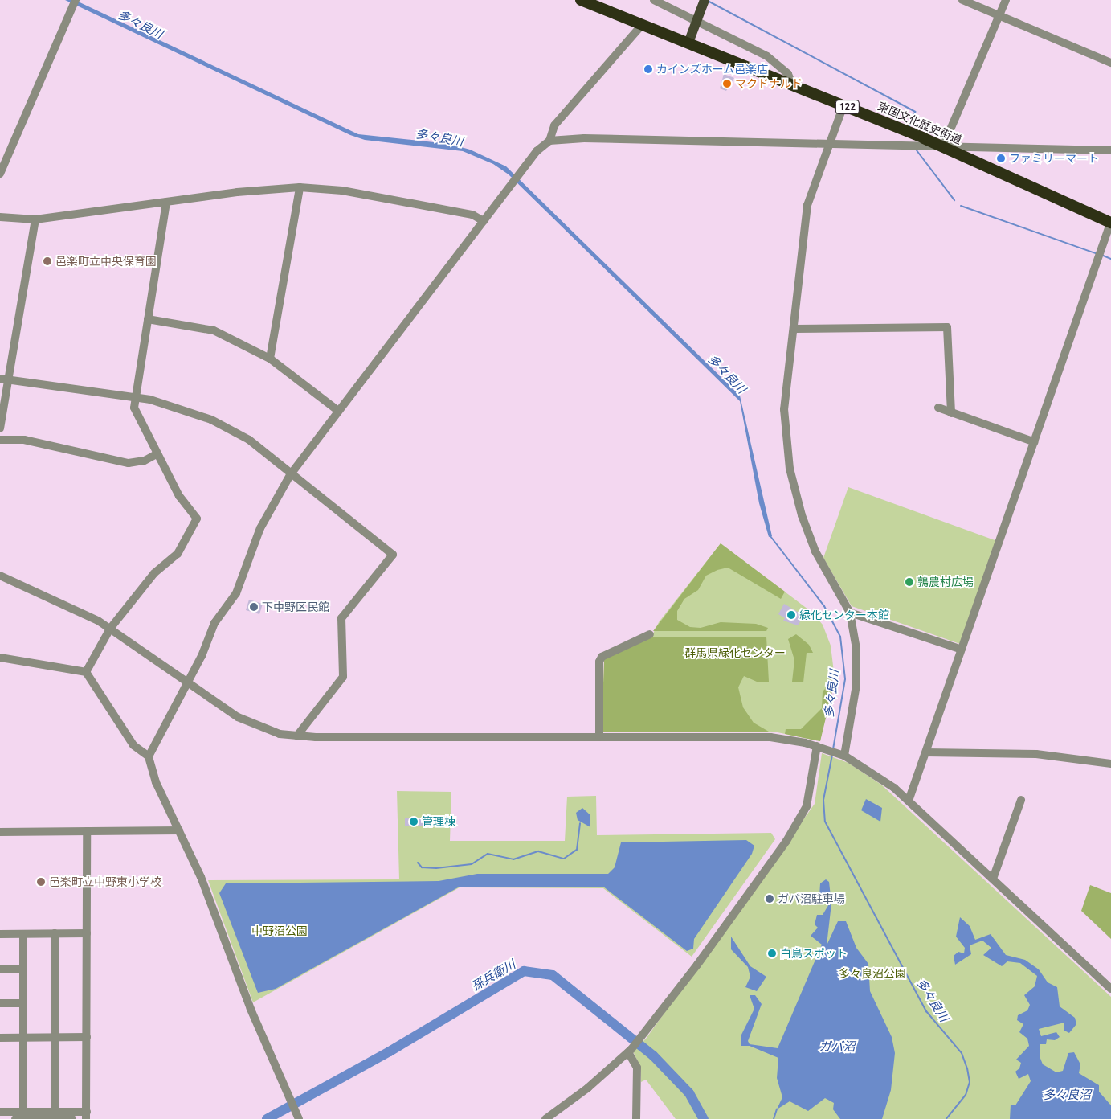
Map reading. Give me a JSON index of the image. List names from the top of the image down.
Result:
{
  "streets": {
    "highway": ["122", "東国文化歴史街道"]
  },
  "water": [
    "多々良川",
    "孫兵衛川",
    "ガバ沼",
    "多々良沼"
  ],
  "parks": ["群馬県緑化センター", "中野沼公園", "多々良沼公園"],
  "places": [
    "カインズホーム邑楽店",
    "マクドナルド",
    "ファミリーマート",
    "邑楽町立中央保育園",
    "鶉農村広場",
    "下中野区民館",
    "緑化センター本館",
    "管理棟",
    "邑楽町立中野東小学校",
    "ガバ沼駐車場",
    "白鳥スポット"
  ]
}
